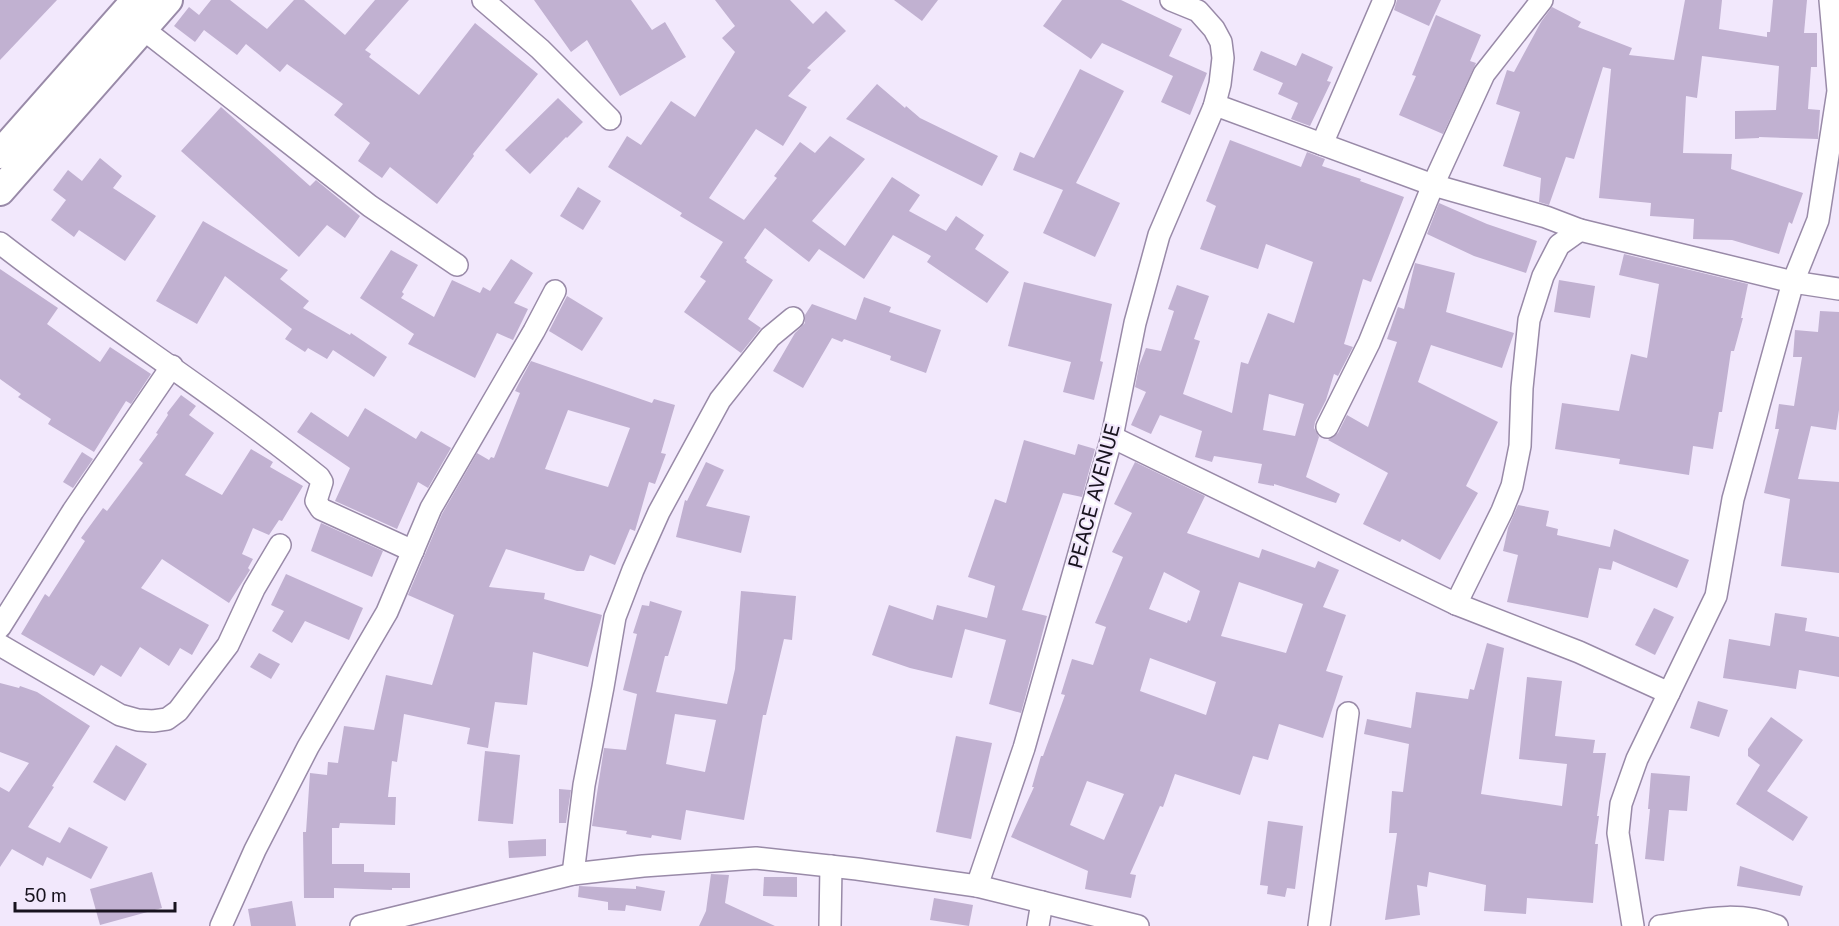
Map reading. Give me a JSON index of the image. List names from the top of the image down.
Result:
{
  "streets": {
    "street": ["PEACE AVENUE"]
  },
  "scale_bar": "50 m"
}
